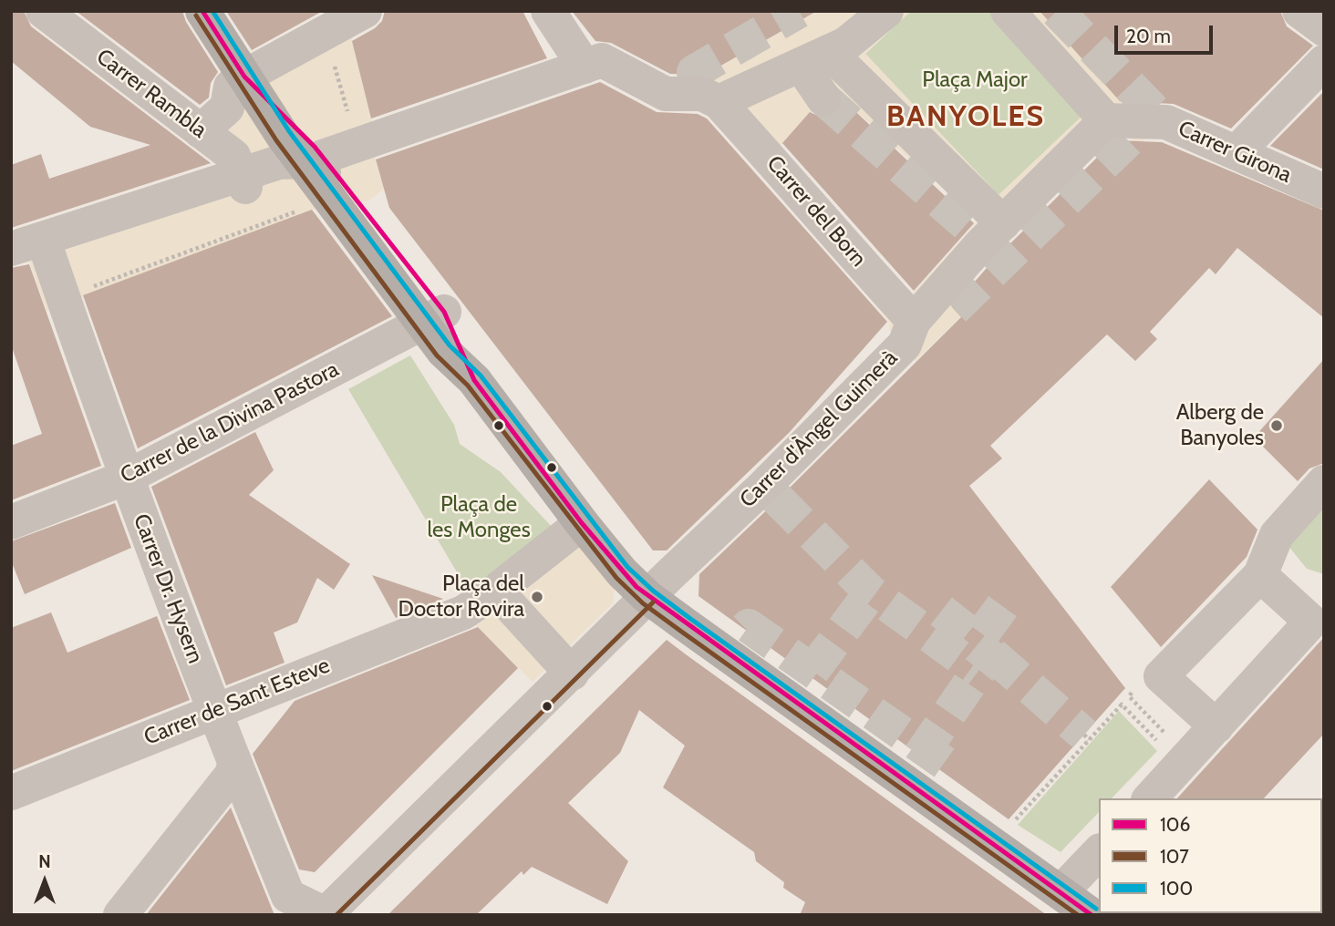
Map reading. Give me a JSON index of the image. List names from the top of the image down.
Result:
{
  "streets": {
    "street": [
      "Carrer Rambla",
      "Carrer Girona",
      "Carrer del Born",
      "Carrer de la Divina Pastora",
      "Carrer d'Àngel Guimerà",
      "Carrer Dr. Hysern",
      "Carrer de Sant Esteve"
    ]
  },
  "crossings": [
    ["Carrer del Born", "Carrer d'Àngel Guimerà"],
    ["Carrer de la Divina Pastora", "Carrer Dr. Hysern"],
    ["Carrer d'Àngel Guimerà", "Carrer Dr. Hysern"],
    ["Carrer Dr. Hysern", "Carrer de Sant Esteve"]
  ],
  "districts": ["BANYOLES"],
  "parks": ["Plaça Major", "Plaça de les Monges"],
  "places": ["Alberg de Banyoles", "Plaça del Doctor Rovira"],
  "lines": ["transit line 106", "transit line 100", "transit line 107"],
  "legend": ["106", "107", "100"],
  "scale_bar": "20 m",
  "north": "top"
}
